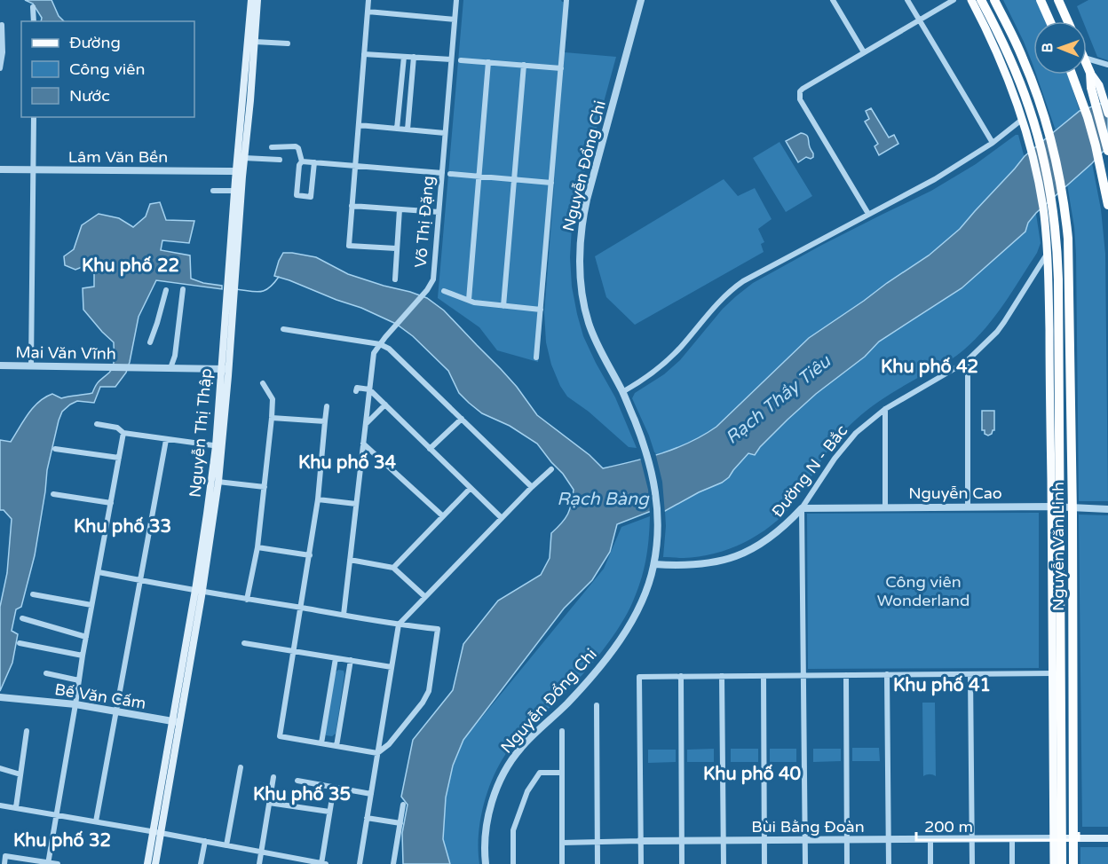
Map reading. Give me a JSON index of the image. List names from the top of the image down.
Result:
{
  "streets": {
    "highway": ["Nguyễn Văn Linh"],
    "main road": ["Nguyễn Thị Thập"],
    "street": [
      "Lâm Văn Bền",
      "Nguyễn Đổng Chi",
      "Võ Thị Đặng",
      "Mai Văn Vĩnh",
      "Đường N - Bắc",
      "Nguyễn Cao",
      "Bế Văn Cấm",
      "Bùi Bằng Đoàn"
    ]
  },
  "crossings": [
    ["Lâm Văn Bền", "Nguyễn Thị Thập"],
    ["Nguyễn Đổng Chi", "Đường N - Bắc"],
    ["Nguyễn Thị Thập", "Bế Văn Cấm"],
    ["Đường N - Bắc", "Nguyễn Cao"],
    ["Đường N - Bắc", "Nguyễn Văn Linh"],
    ["Nguyễn Cao", "Nguyễn Văn Linh"],
    ["Nguyễn Văn Linh", "Bùi Bằng Đoàn"]
  ],
  "districts": [
    "Khu phố 22",
    "Khu phố 42",
    "Khu phố 34",
    "Khu phố 33",
    "Khu phố 41",
    "Khu phố 40",
    "Khu phố 35",
    "Khu phố 32"
  ],
  "water": ["Rạch Thầy Tiêu", "Rạch Bàng"],
  "parks": ["Công viên Wonderland"],
  "legend": ["Đường", "Công viên", "Nước"],
  "scale_bar": "200 m",
  "north": "left"
}
